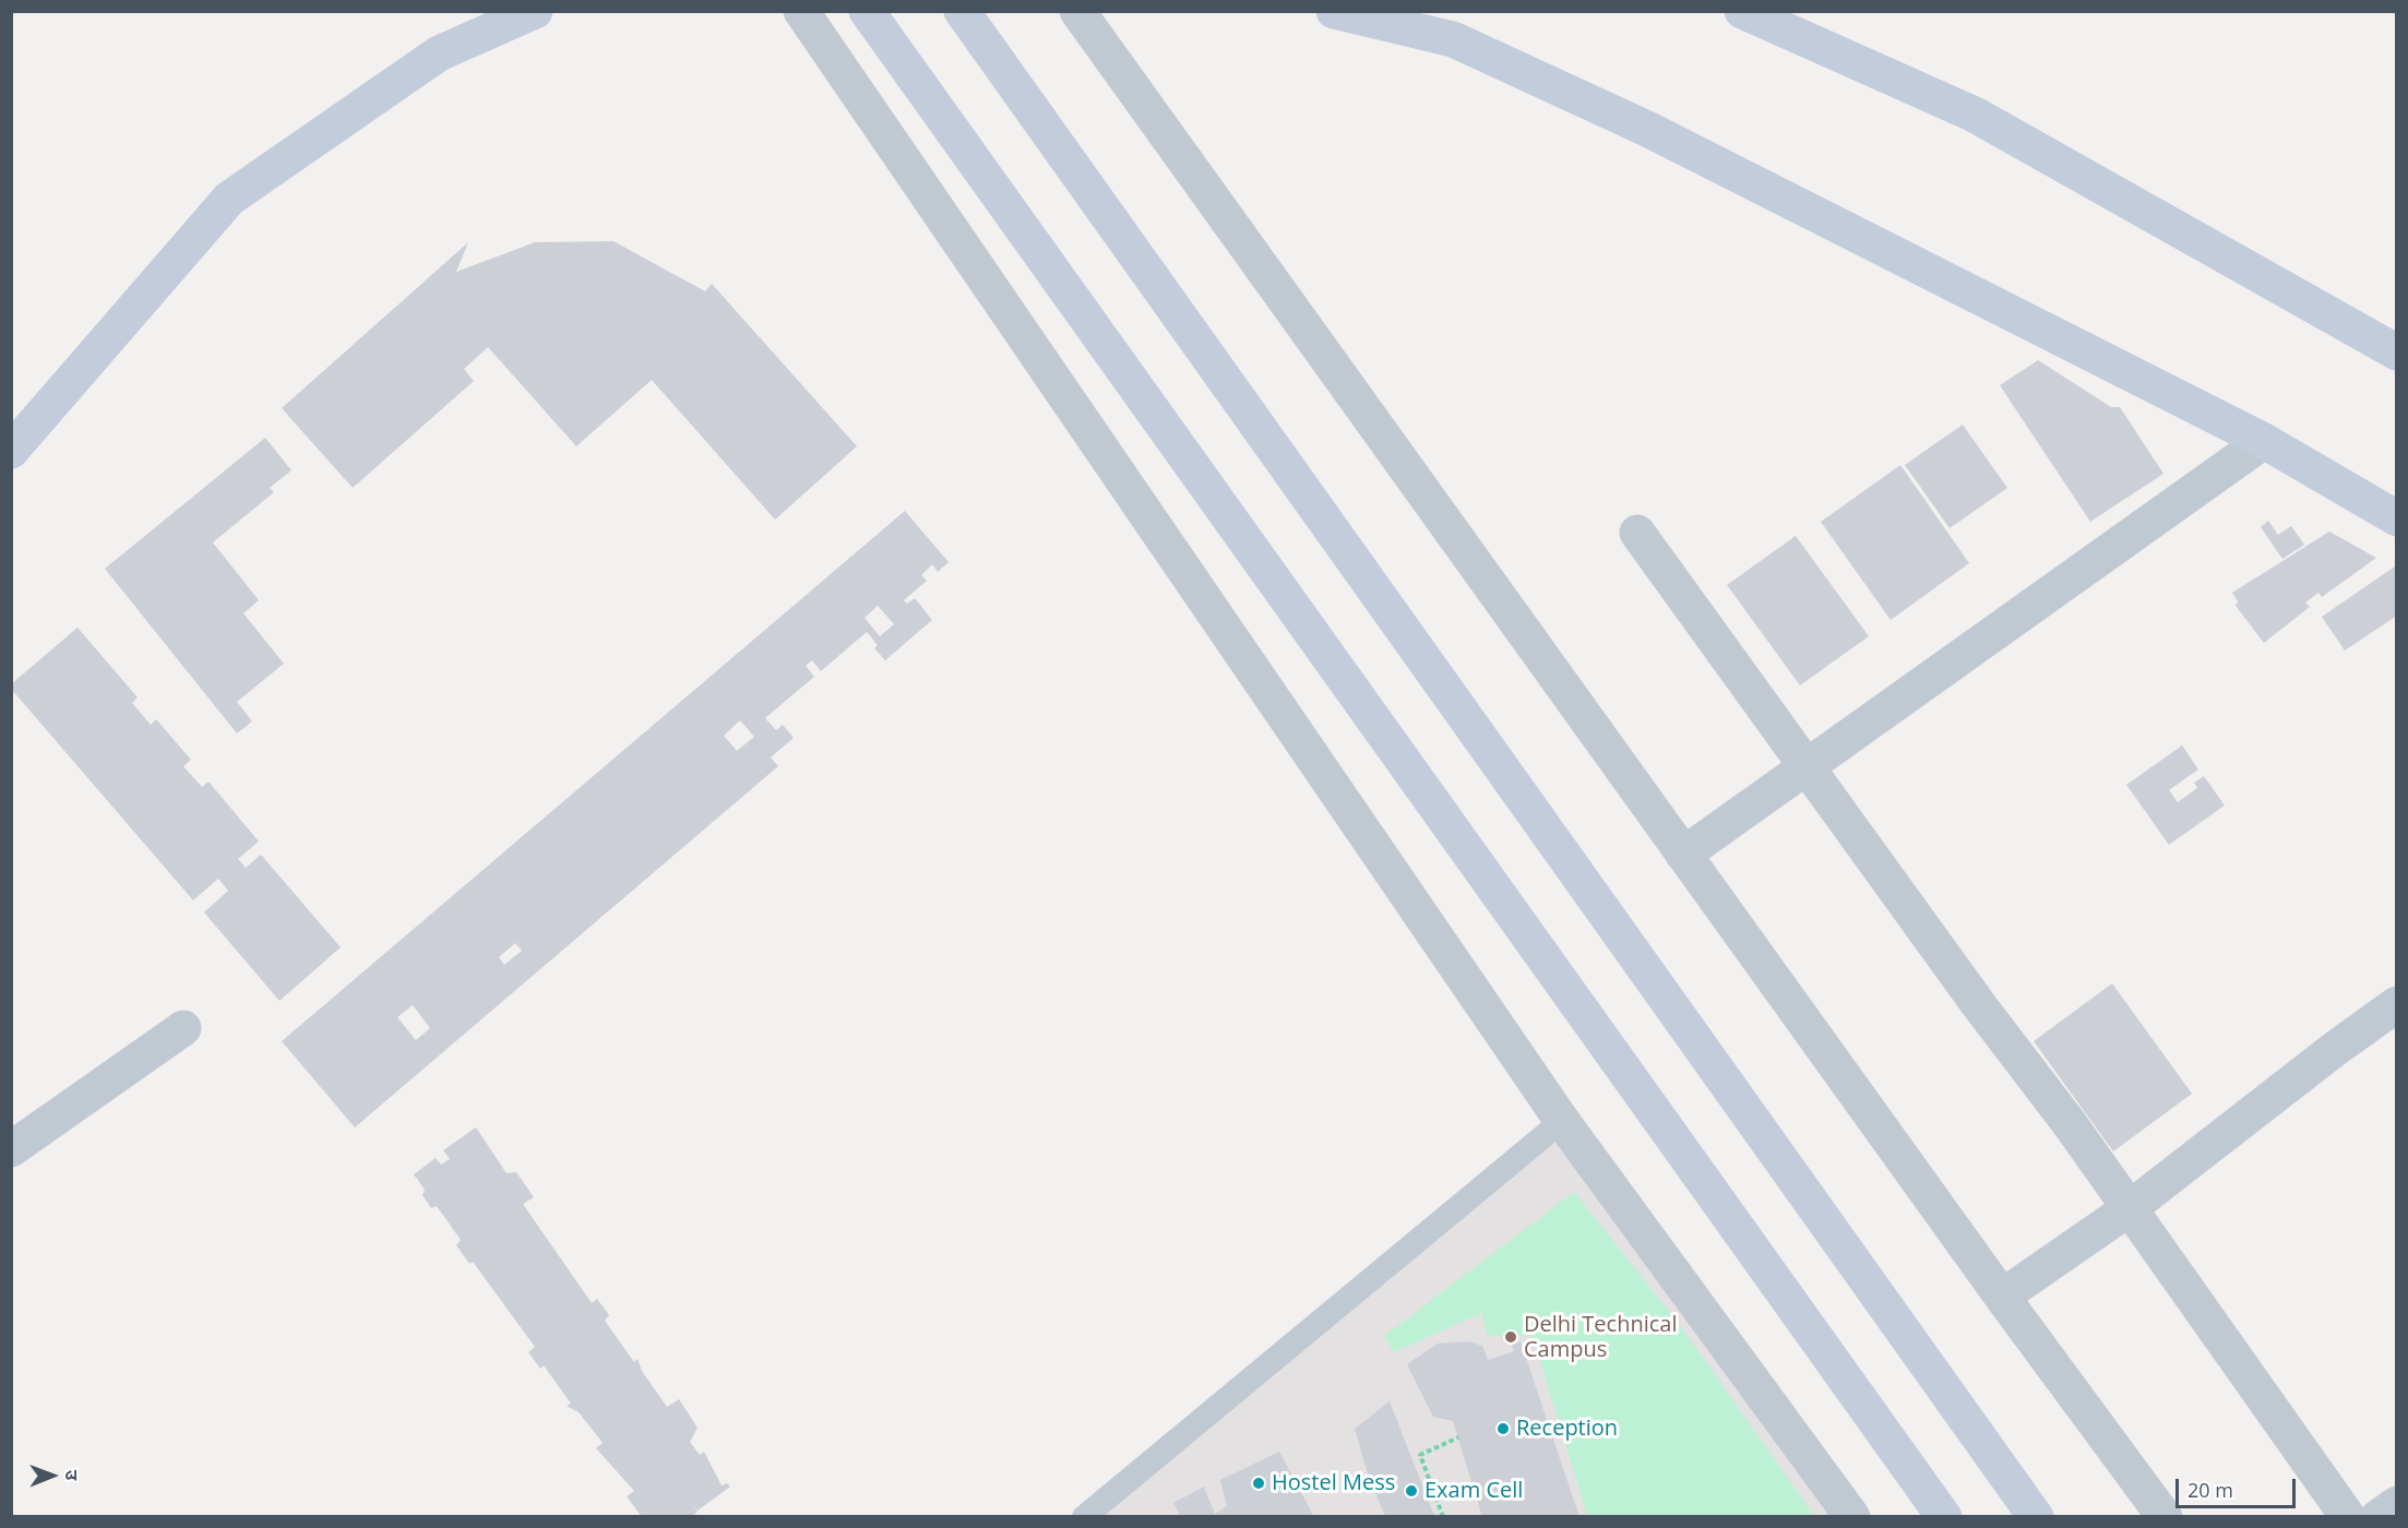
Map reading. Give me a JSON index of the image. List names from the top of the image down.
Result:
{
  "places": [
    "Delhi Technical Campus",
    "Reception",
    "Hostel Mess",
    "Exam Cell"
  ],
  "scale_bar": "20 m",
  "north": "right"
}
